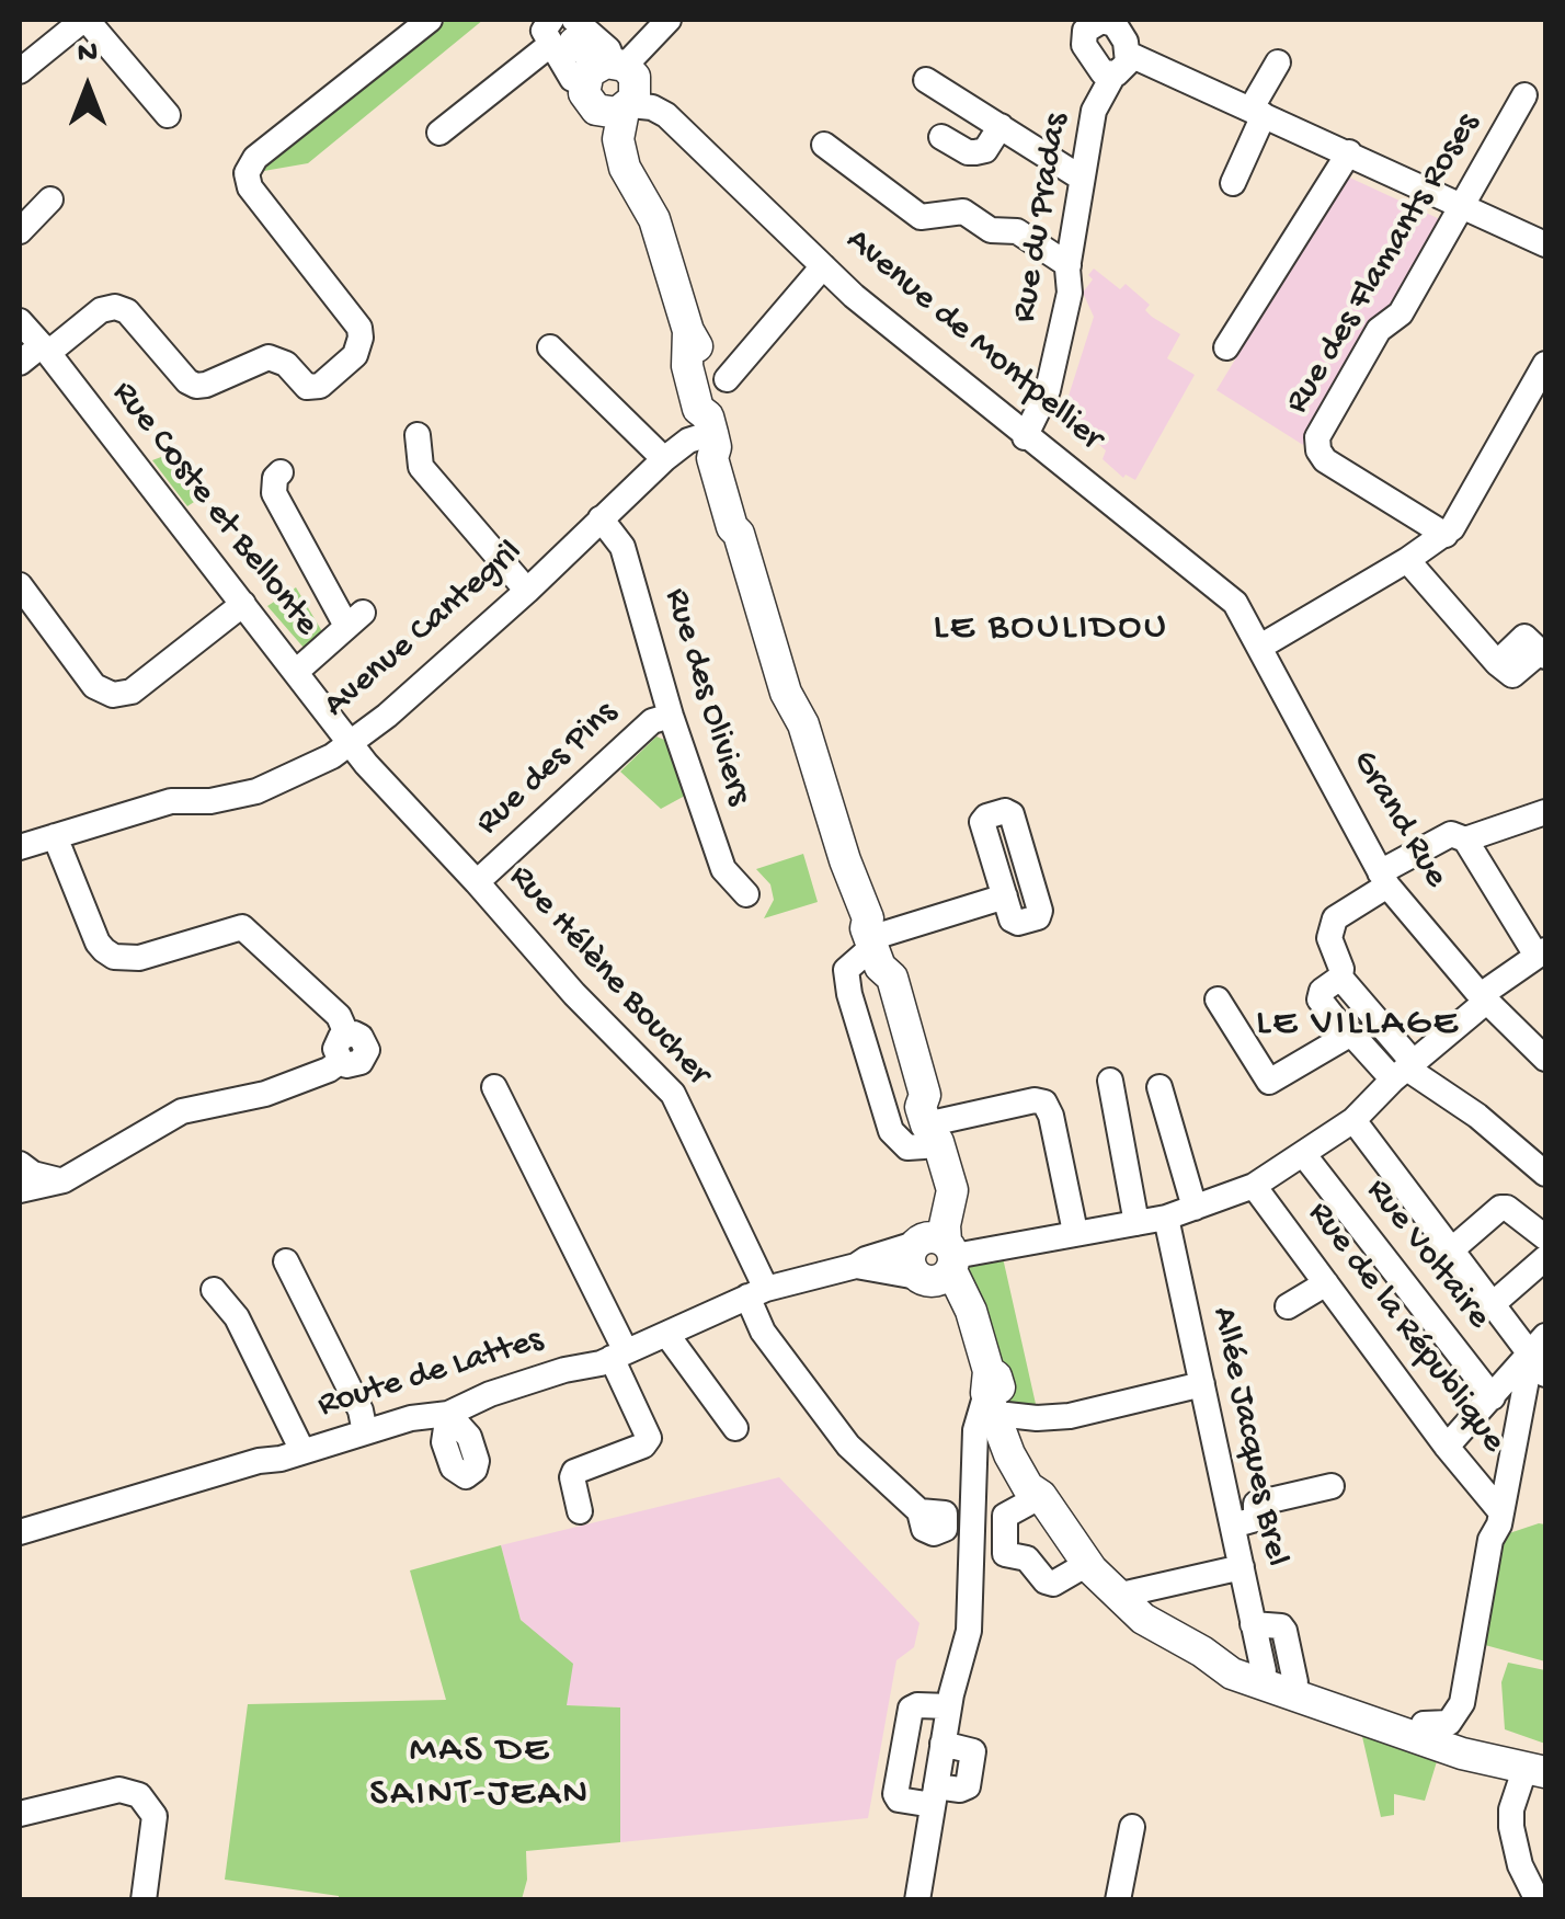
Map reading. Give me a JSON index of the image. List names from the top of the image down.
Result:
{
  "streets": {
    "street": [
      "Rue du Pradas",
      "Rue des Flamants Roses",
      "Avenue de Montpellier",
      "Rue Coste et Bellonte",
      "Avenue Cantegril",
      "Rue des Oliviers",
      "Rue des Pins",
      "Grand Rue",
      "Rue Hélène Boucher",
      "Rue Voltaire",
      "Rue de la République",
      "Route de Lattes",
      "Allée Jacques Brel"
    ]
  },
  "crossings": [
    ["Rue du Pradas", "Avenue de Montpellier"],
    ["Avenue de Montpellier", "Grand Rue"],
    ["Rue Coste et Bellonte", "Avenue Cantegril"],
    ["Rue Coste et Bellonte", "Rue Hélène Boucher"],
    ["Avenue Cantegril", "Rue des Oliviers"],
    ["Avenue Cantegril", "Rue Hélène Boucher"],
    ["Rue des Oliviers", "Rue des Pins"],
    ["Rue des Pins", "Rue Hélène Boucher"],
    ["Grand Rue", "Route de Lattes"],
    ["Rue Hélène Boucher", "Route de Lattes"],
    ["Rue Voltaire", "Route de Lattes"],
    ["Rue de la République", "Route de Lattes"],
    ["Route de Lattes", "Allée Jacques Brel"]
  ],
  "districts": ["LE BOULIDOU", "LE VILLAGE", "MAS DE SAINT-JEAN"],
  "north": "top"
}
